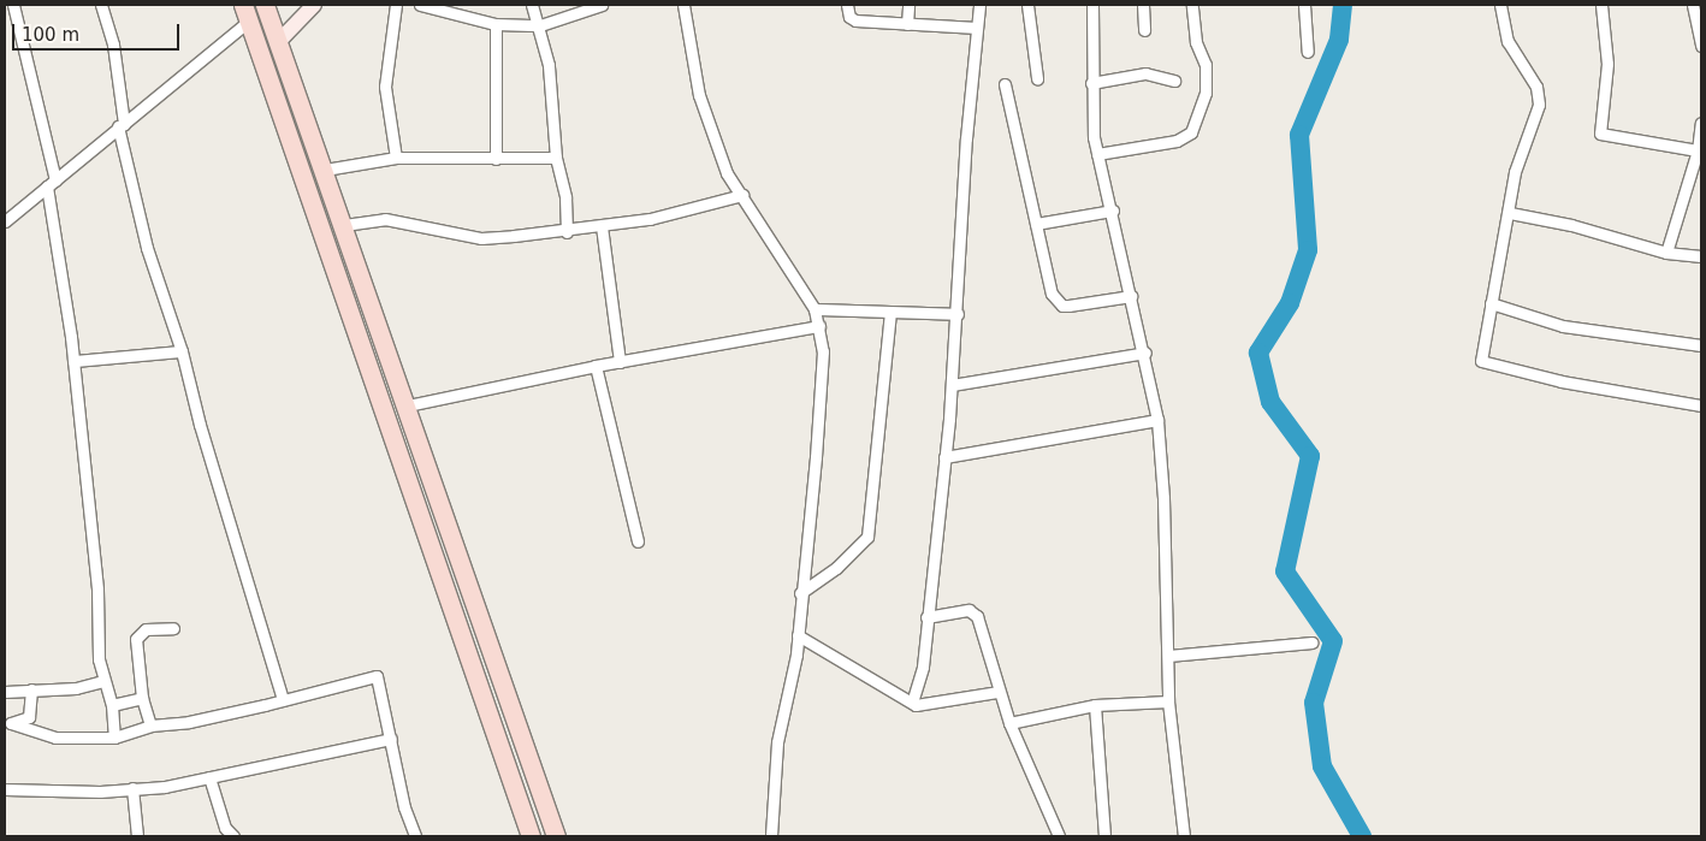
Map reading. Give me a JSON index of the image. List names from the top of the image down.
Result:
{
  "scale_bar": "100 m"
}
